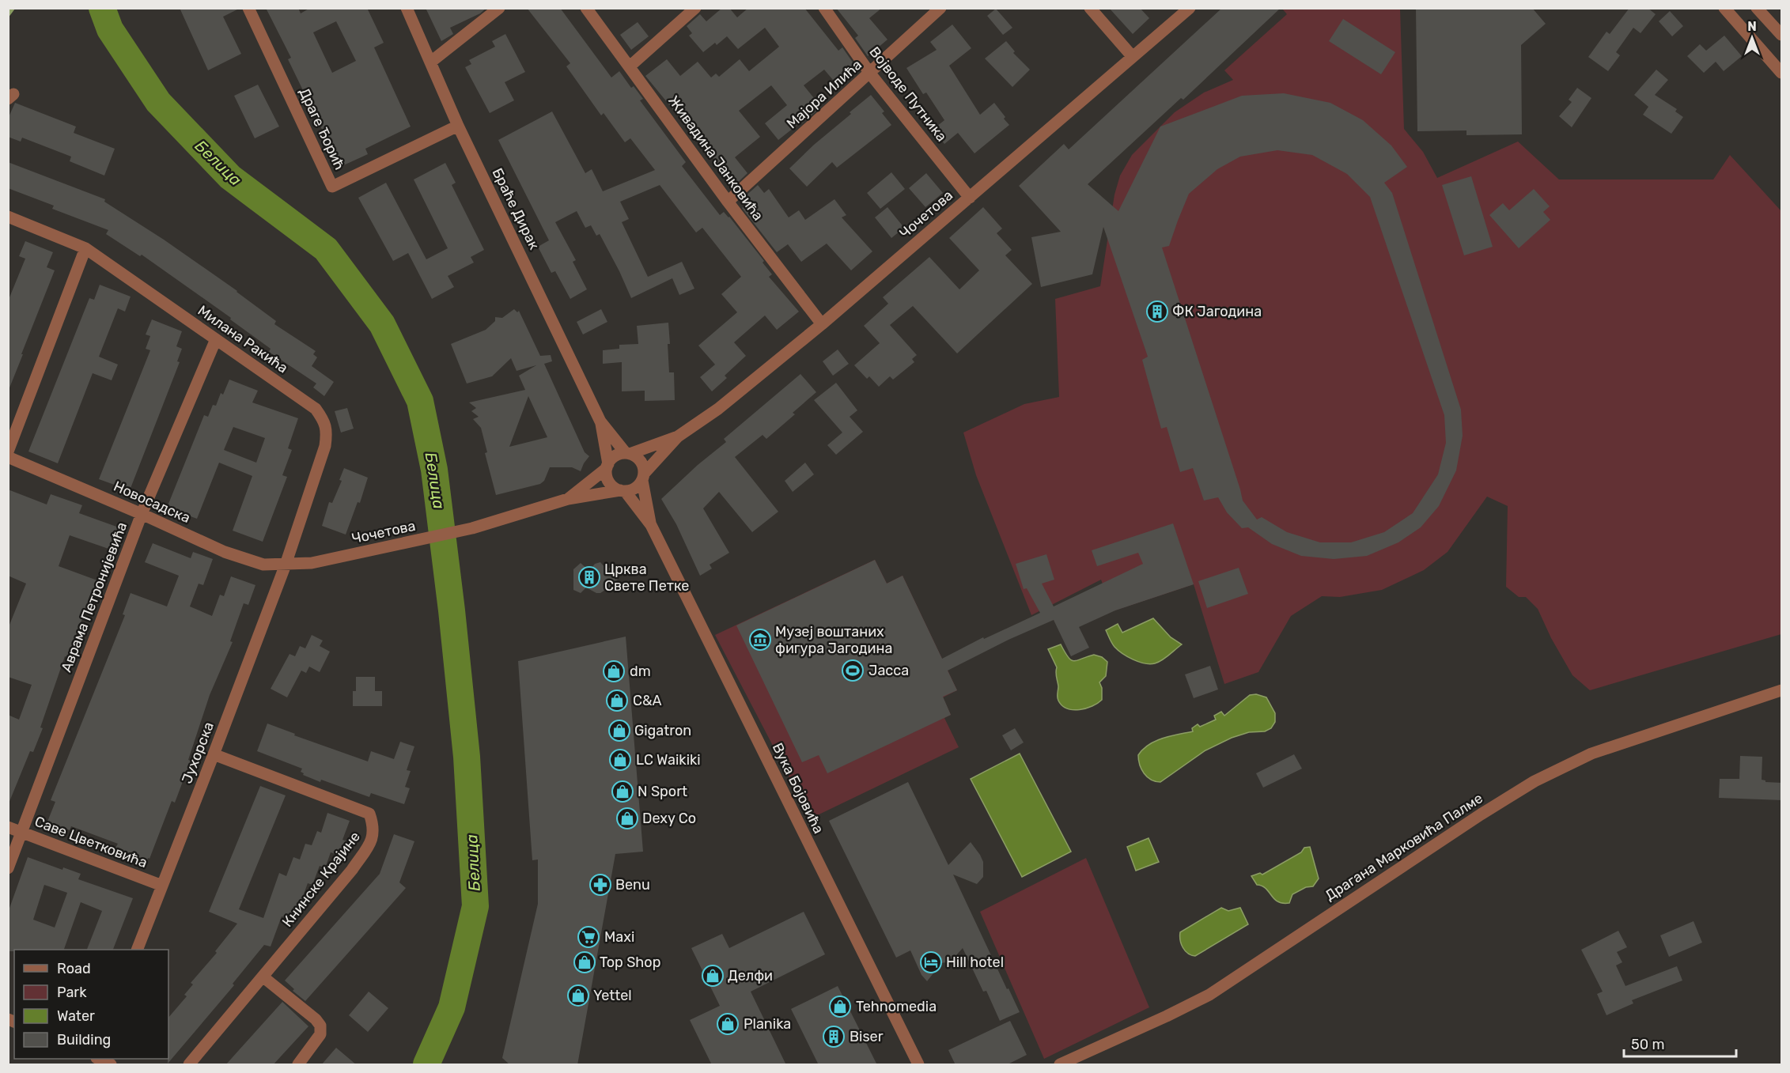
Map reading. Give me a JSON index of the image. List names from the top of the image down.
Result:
{
  "streets": {
    "street": [
      "Мајора Илића",
      "Војводе Путника",
      "Драге Ђорић",
      "Живадина Јанковића",
      "Браће Дирак",
      "Чочетова",
      "Милана Ракића",
      "Новосадска",
      "Аврама Петронијевића",
      "Јухорска",
      "Вука Бојовића",
      "Саве Цветковића",
      "Драгана Марковића Палме",
      "Книнске Крајине"
    ]
  },
  "crossings": [
    ["Мајора Илића", "Војводе Путника"],
    ["Мајора Илића", "Живадина Јанковића"],
    ["Војводе Путника", "Чочетова"],
    ["Драге Ђорић", "Браће Дирак"],
    ["Живадина Јанковића", "Чочетова"],
    ["Браће Дирак", "Чочетова"],
    ["Браће Дирак", "Вука Бојовића"],
    ["Чочетова", "Милана Ракића"],
    ["Чочетова", "Новосадска"],
    ["Чочетова", "Јухорска"],
    ["Чочетова", "Вука Бојовића"],
    ["Милана Ракића", "Новосадска"],
    ["Милана Ракића", "Аврама Петронијевића"],
    ["Милана Ракића", "Јухорска"],
    ["Новосадска", "Аврама Петронијевића"],
    ["Новосадска", "Јухорска"],
    ["Аврама Петронијевића", "Саве Цветковића"],
    ["Јухорска", "Саве Цветковића"],
    ["Јухорска", "Книнске Крајине"]
  ],
  "water": ["Белица"],
  "places": {
    "building": ["ФК Јагодина", "Црква Свете Петке", "Biser"],
    "museum": ["Музеј воштаних фигура Јагодина"],
    "sports": ["Јасса"],
    "shop": [
      "dm",
      "C&A",
      "Gigatron",
      "LC Waikiki",
      "N Sport",
      "Dexy Co",
      "Top Shop",
      "Делфи",
      "Yettel",
      "Tehnomedia",
      "Planika"
    ],
    "pharmacy": ["Benu"],
    "supermarket": ["Maxi"],
    "hotel": ["Hill hotel"]
  },
  "legend": [
    "Road",
    "Park",
    "Water",
    "Building"
  ],
  "scale_bar": "50 m",
  "north": "top"
}
